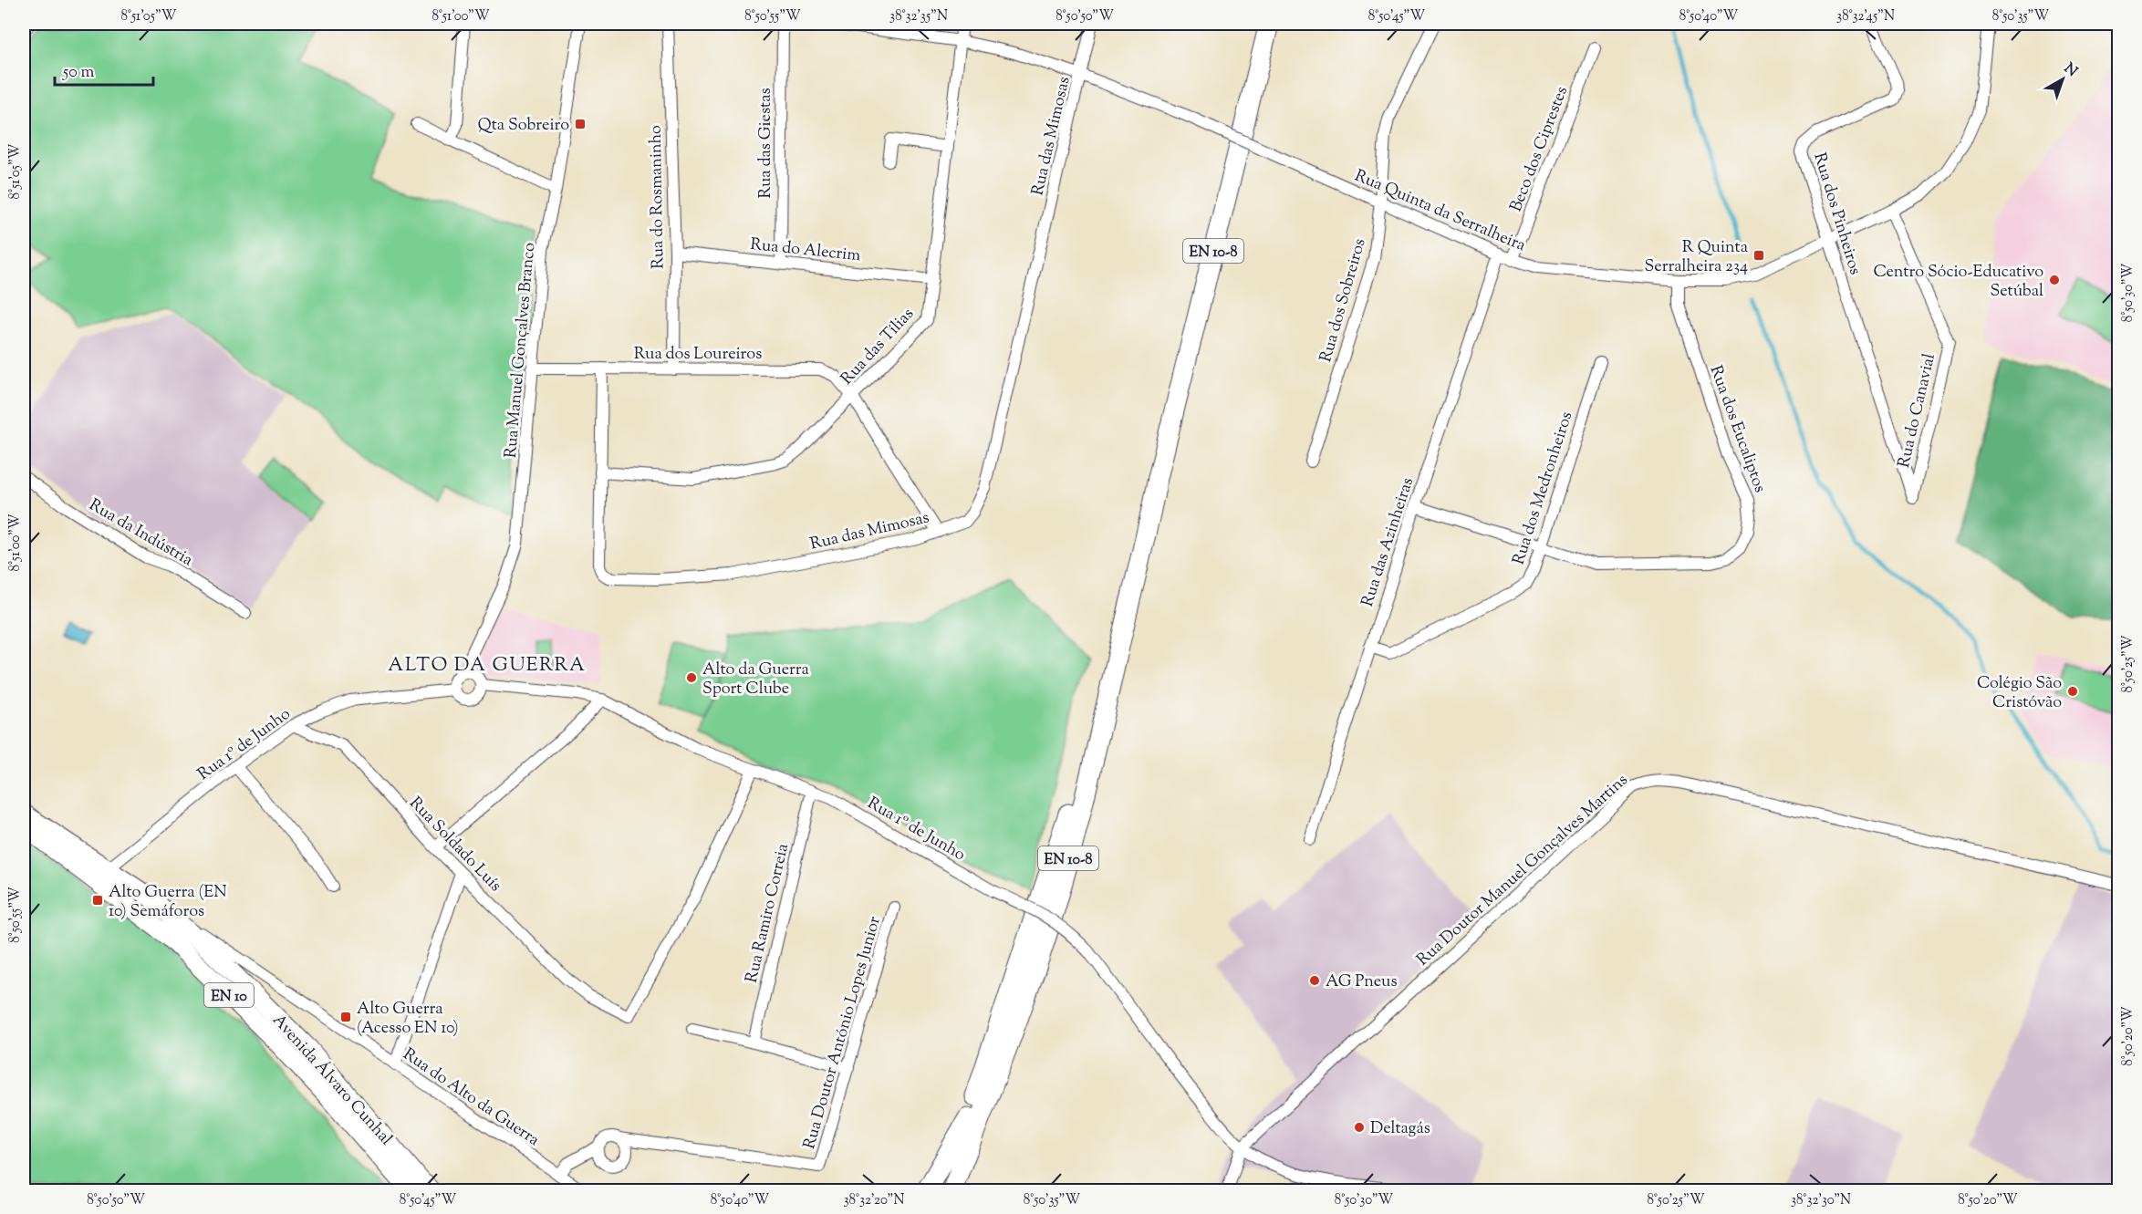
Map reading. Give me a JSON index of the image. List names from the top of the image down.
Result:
{
  "streets": {
    "highway": ["EN 10-8"],
    "main road": ["EN 10", "Avenida Álvaro Cunhal"],
    "street": [
      "Rua das Mimosas",
      "Rua das Giestas",
      "Beco dos Ciprestes",
      "Rua do Rosmaninho",
      "Rua Quinta da Serralheira",
      "Rua dos Pinheiros",
      "Rua do Alecrim",
      "Rua dos Sobreiros",
      "Rua das Tílias",
      "Rua Manuel Gonçalves Branco",
      "Rua dos Loureiros",
      "Rua do Canavial",
      "Rua dos Eucaliptos",
      "Rua dos Medronheiros",
      "Rua da Indústria",
      "Rua das Azinheiras",
      "Rua 1º de Junho",
      "Rua Soldado Luís",
      "Rua Doutor Manuel Gonçalves Martins",
      "Rua Ramiro Correia",
      "Rua Doutor António Lopes Junior",
      "Rua do Alto da Guerra"
    ]
  },
  "crossings": [
    ["Rua das Mimosas", "Rua Quinta da Serralheira"],
    ["Rua das Mimosas", "Rua das Tílias"],
    ["Rua das Mimosas", "Rua dos Loureiros"],
    ["Rua das Giestas", "Rua do Alecrim"],
    ["Beco dos Ciprestes", "Rua Quinta da Serralheira"],
    ["Rua do Rosmaninho", "Rua do Alecrim"],
    ["Rua do Rosmaninho", "Rua dos Loureiros"],
    ["Rua Quinta da Serralheira", "Rua dos Pinheiros"],
    ["Rua Quinta da Serralheira", "Rua dos Sobreiros"],
    ["Rua Quinta da Serralheira", "Rua das Tílias"],
    ["Rua Quinta da Serralheira", "Rua do Canavial"],
    ["Rua Quinta da Serralheira", "Rua dos Eucaliptos"],
    ["Rua Quinta da Serralheira", "Rua das Azinheiras"],
    ["Rua dos Pinheiros", "Rua do Canavial"],
    ["Rua do Alecrim", "Rua das Tílias"],
    ["Rua das Tílias", "Rua dos Loureiros"],
    ["Rua Manuel Gonçalves Branco", "Rua dos Loureiros"],
    ["Rua Manuel Gonçalves Branco", "Rua 1º de Junho"],
    ["Rua dos Eucaliptos", "Rua dos Medronheiros"],
    ["Rua dos Eucaliptos", "Rua das Azinheiras"],
    ["Rua dos Medronheiros", "Rua das Azinheiras"],
    ["Rua 1º de Junho", "Rua Soldado Luís"],
    ["Rua 1º de Junho", "Rua Doutor Manuel Gonçalves Martins"],
    ["Rua 1º de Junho", "Rua Ramiro Correia"],
    ["Rua 1º de Junho", "Avenida Álvaro Cunhal"],
    ["Avenida Álvaro Cunhal", "Rua do Alto da Guerra"]
  ],
  "districts": ["ALTO DA GUERRA"],
  "places": {
    "transit": [
      "Qta Sobreiro",
      "R Quinta Serralheira 234",
      "Alto Guerra (EN 10) Semáforos",
      "Alto Guerra (Acesso EN 10)"
    ],
    "other": [
      "Centro Sócio-Educativo Setúbal",
      "Alto da Guerra Sport Clube",
      "Colégio São Cristóvão",
      "AG Pneus",
      "Deltagás"
    ]
  },
  "scale_bar": "50 m",
  "north": "top right",
  "coordinates": [
    "8°51'05\"W",
    "8°51'00\"W",
    "8°50'55\"W",
    "38°32'35\"N",
    "8°50'50\"W",
    "8°50'45\"W",
    "8°50'40\"W",
    "38°32'45\"N",
    "8°50'35\"W",
    "8°50'30\"W",
    "8°50'25\"W",
    "8°50'20\"W",
    "38°32'20\"N",
    "38°32'30\"N"
  ]
}
